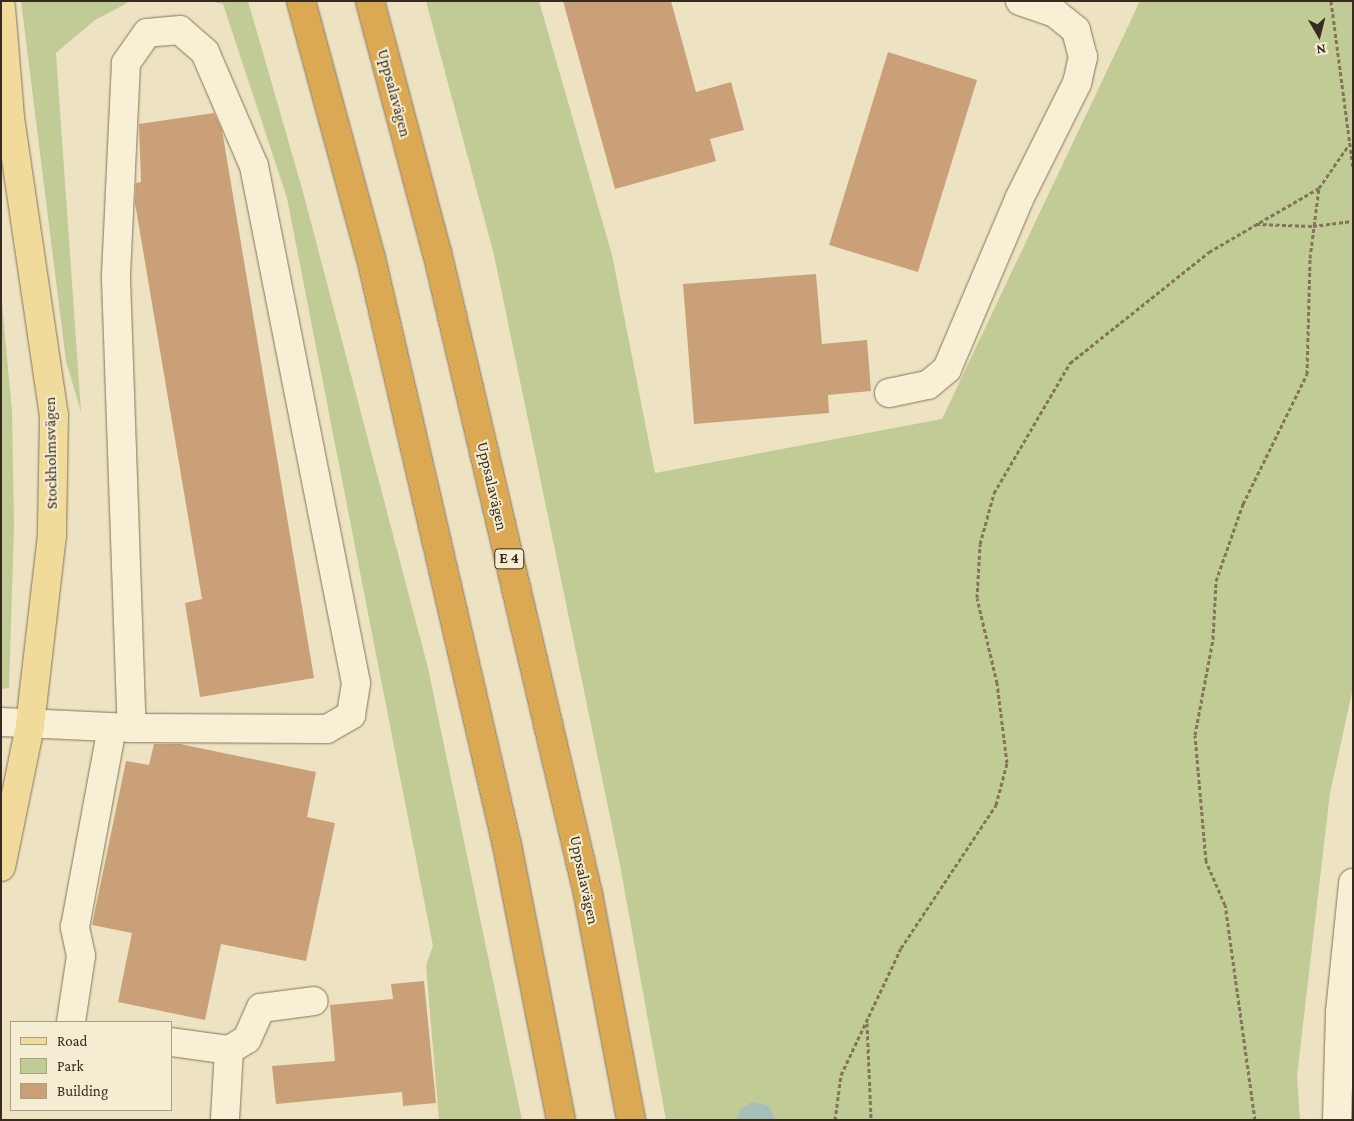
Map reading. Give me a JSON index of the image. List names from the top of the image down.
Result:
{
  "streets": {
    "highway": ["Uppsalavägen", "E 4"],
    "main road": ["Stockholmsvägen"]
  },
  "legend": ["Road", "Park", "Building"],
  "north": "bottom"
}
